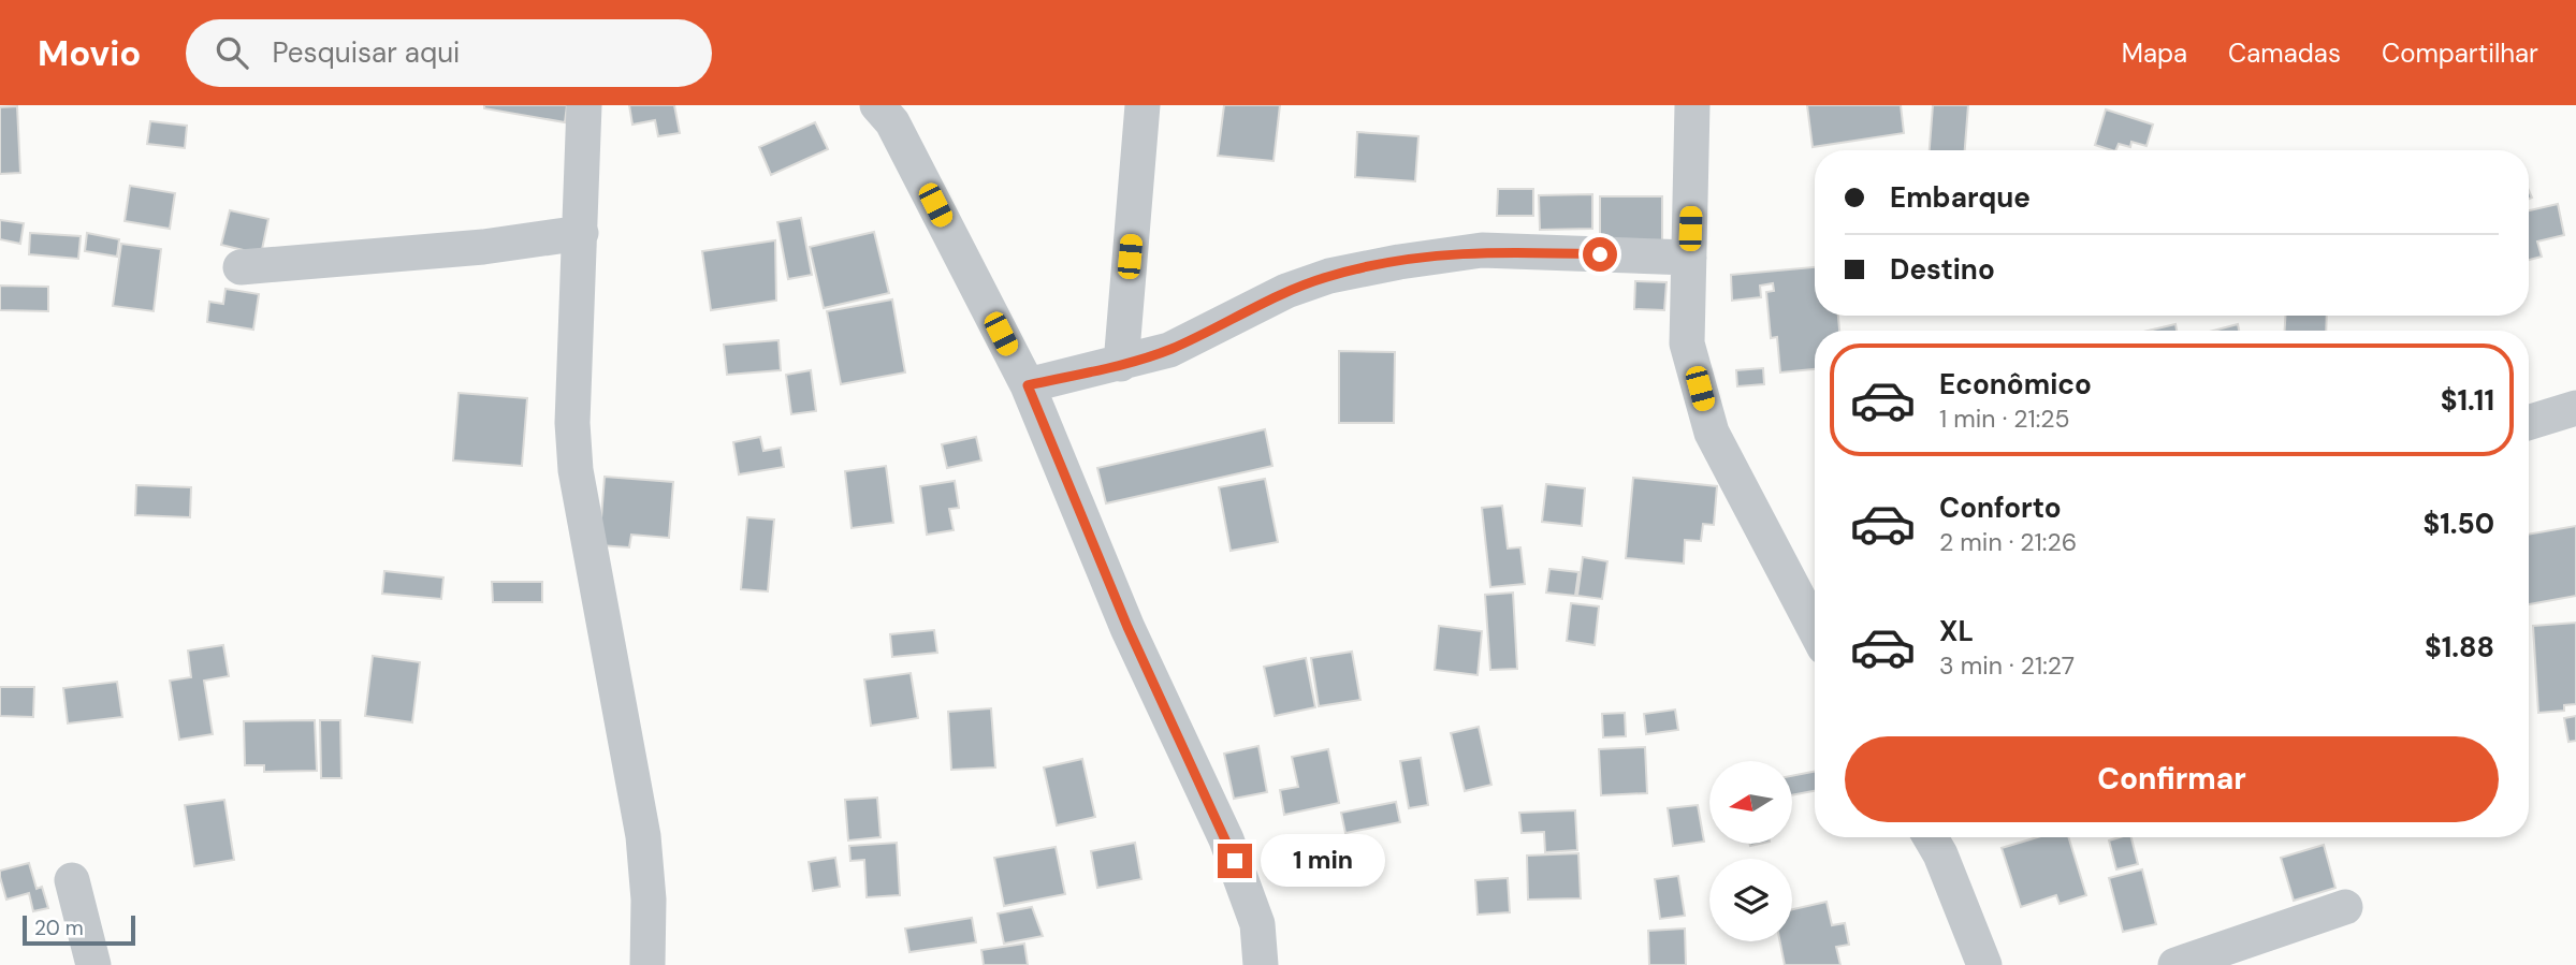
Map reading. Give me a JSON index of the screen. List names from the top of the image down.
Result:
{
  "scale_bar": "20 m",
  "north": "left",
  "page": {
    "header": "Movio",
    "search": "Pesquisar aqui",
    "nav": ["Mapa", "Camadas", "Compartilhar"],
    "banner": ["Embarque", "Destino"],
    "list": [
      {
        "name": "Econômico",
        "note": "1 min · 21:25",
        "value": "$1.11"
      },
      {
        "name": "Conforto",
        "note": "2 min · 21:26",
        "value": "$1.50"
      },
      {
        "name": "XL",
        "note": "3 min · 21:27",
        "value": "$1.88"
      }
    ],
    "buttons": "Confirmar",
    "bubble": "1 min",
    "scale": "20 m"
  }
}
